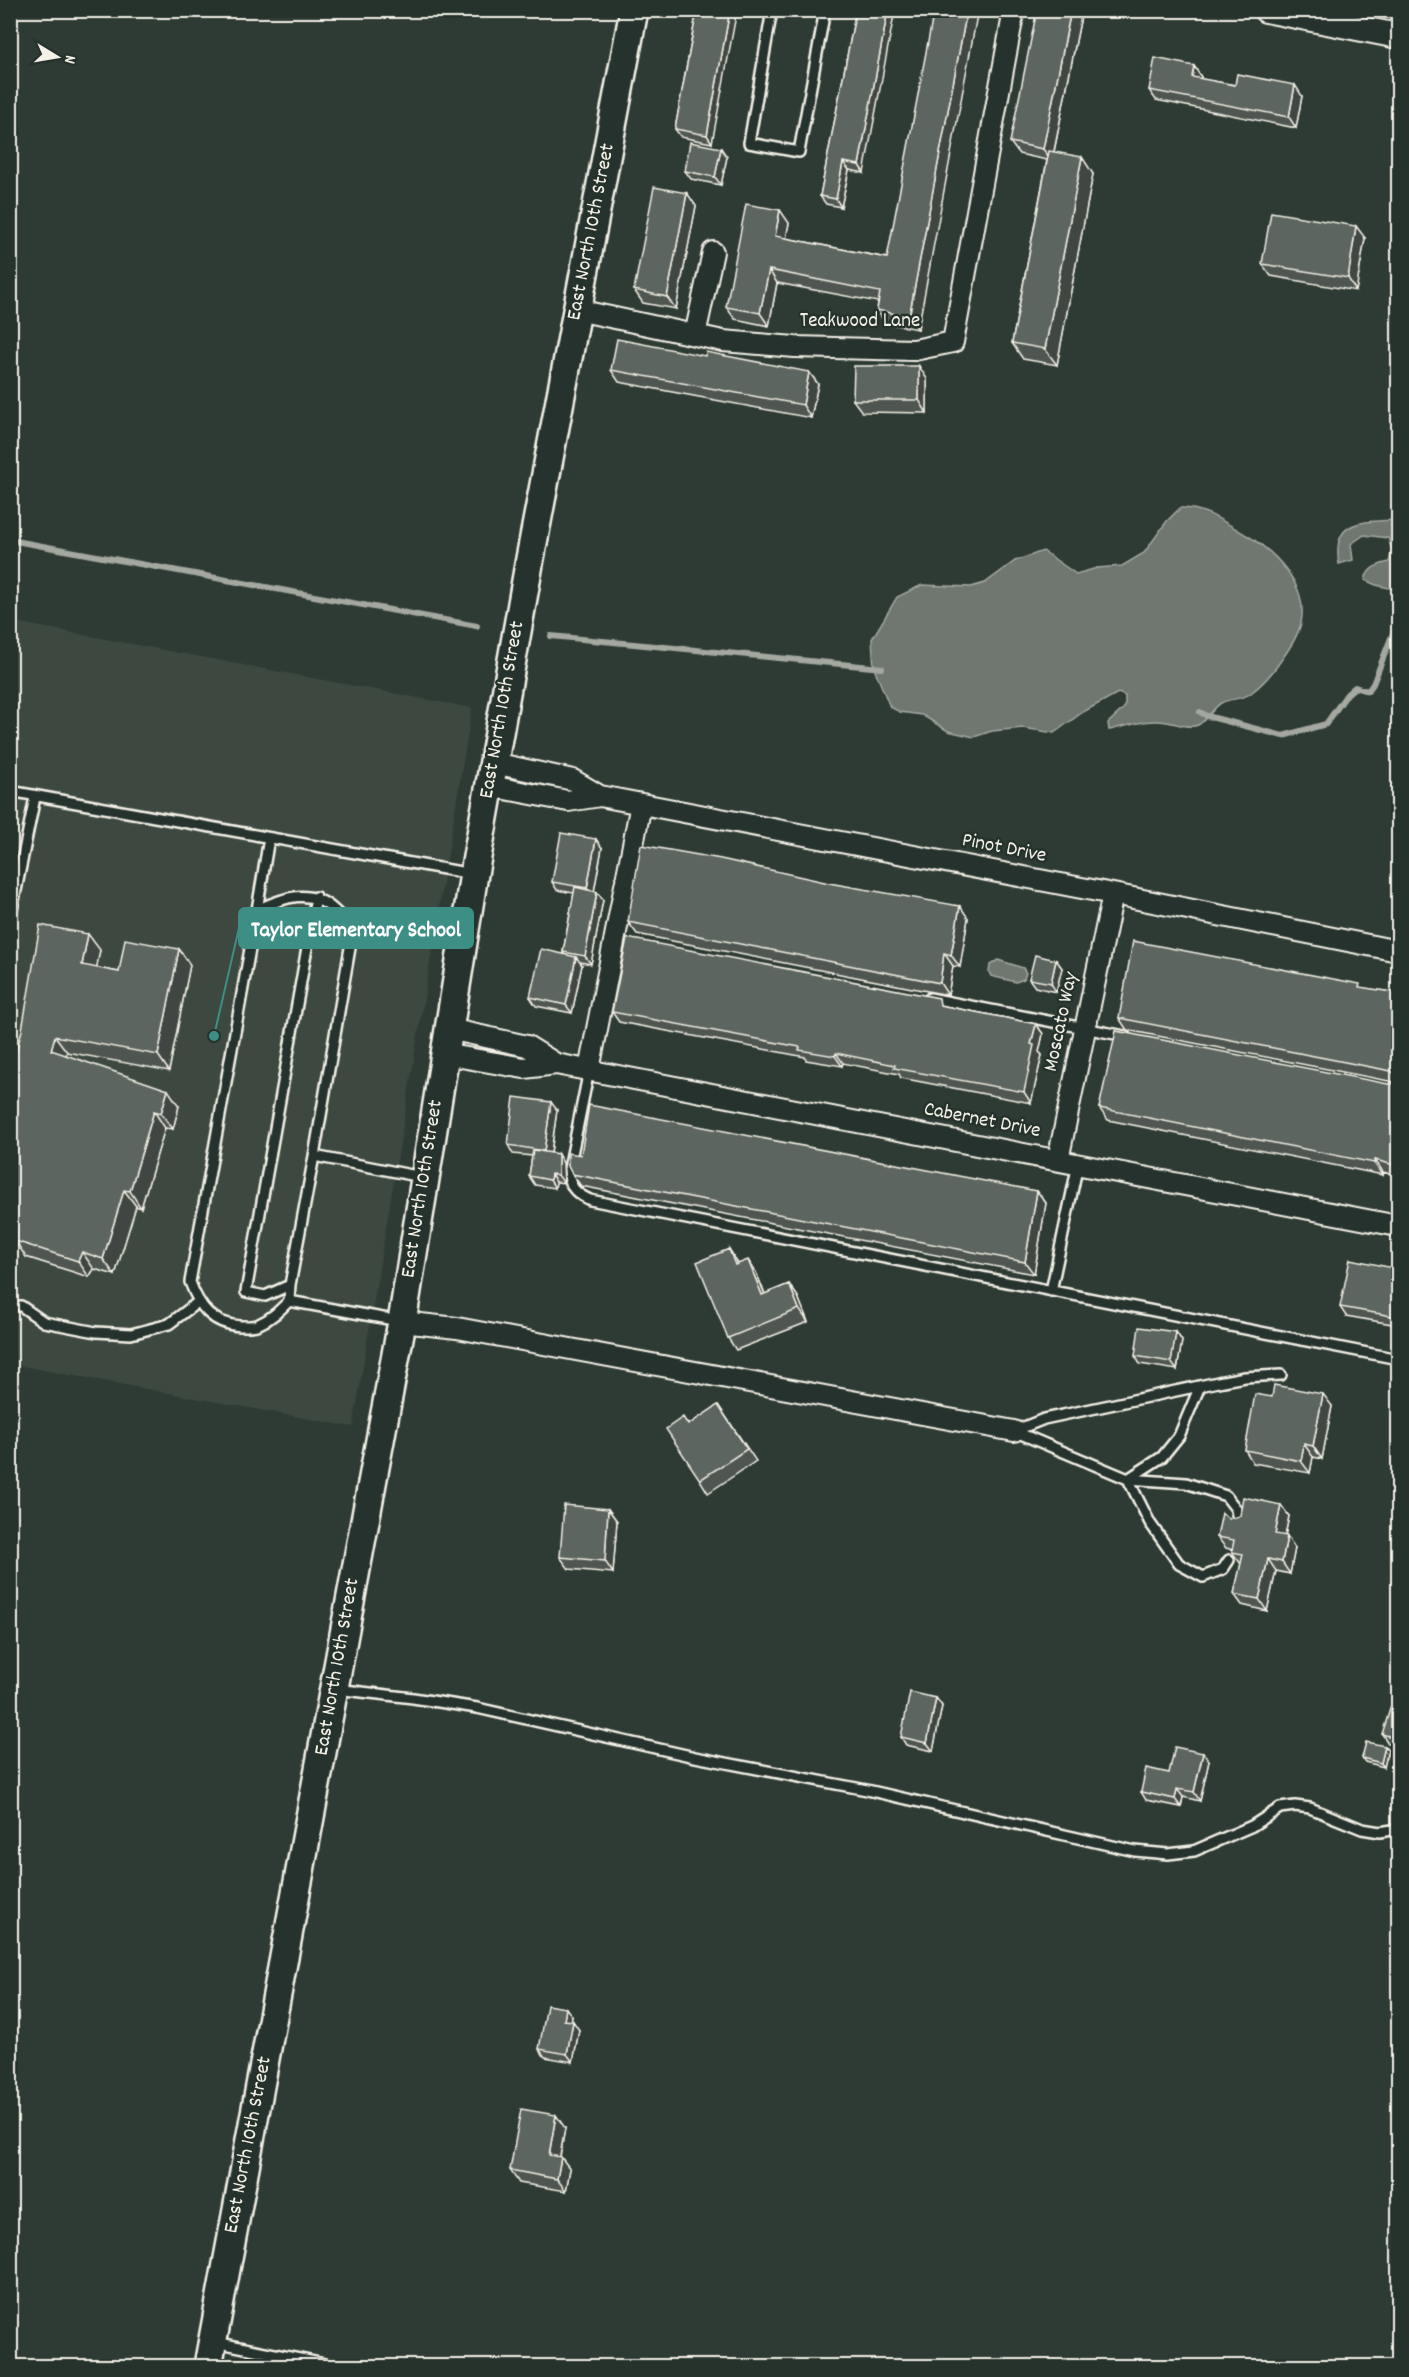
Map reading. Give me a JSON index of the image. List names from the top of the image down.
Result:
{
  "streets": {
    "main road": ["East North 10th Street"],
    "street": [
      "Teakwood Lane",
      "Pinot Drive",
      "Moscato Way",
      "Cabernet Drive"
    ]
  },
  "crossings": [
    ["East North 10th Street", "Teakwood Lane"],
    ["East North 10th Street", "Pinot Drive"],
    ["East North 10th Street", "Cabernet Drive"],
    ["Pinot Drive", "Moscato Way"],
    ["Moscato Way", "Cabernet Drive"]
  ],
  "places": ["Taylor Elementary School"],
  "north": "right"
}
